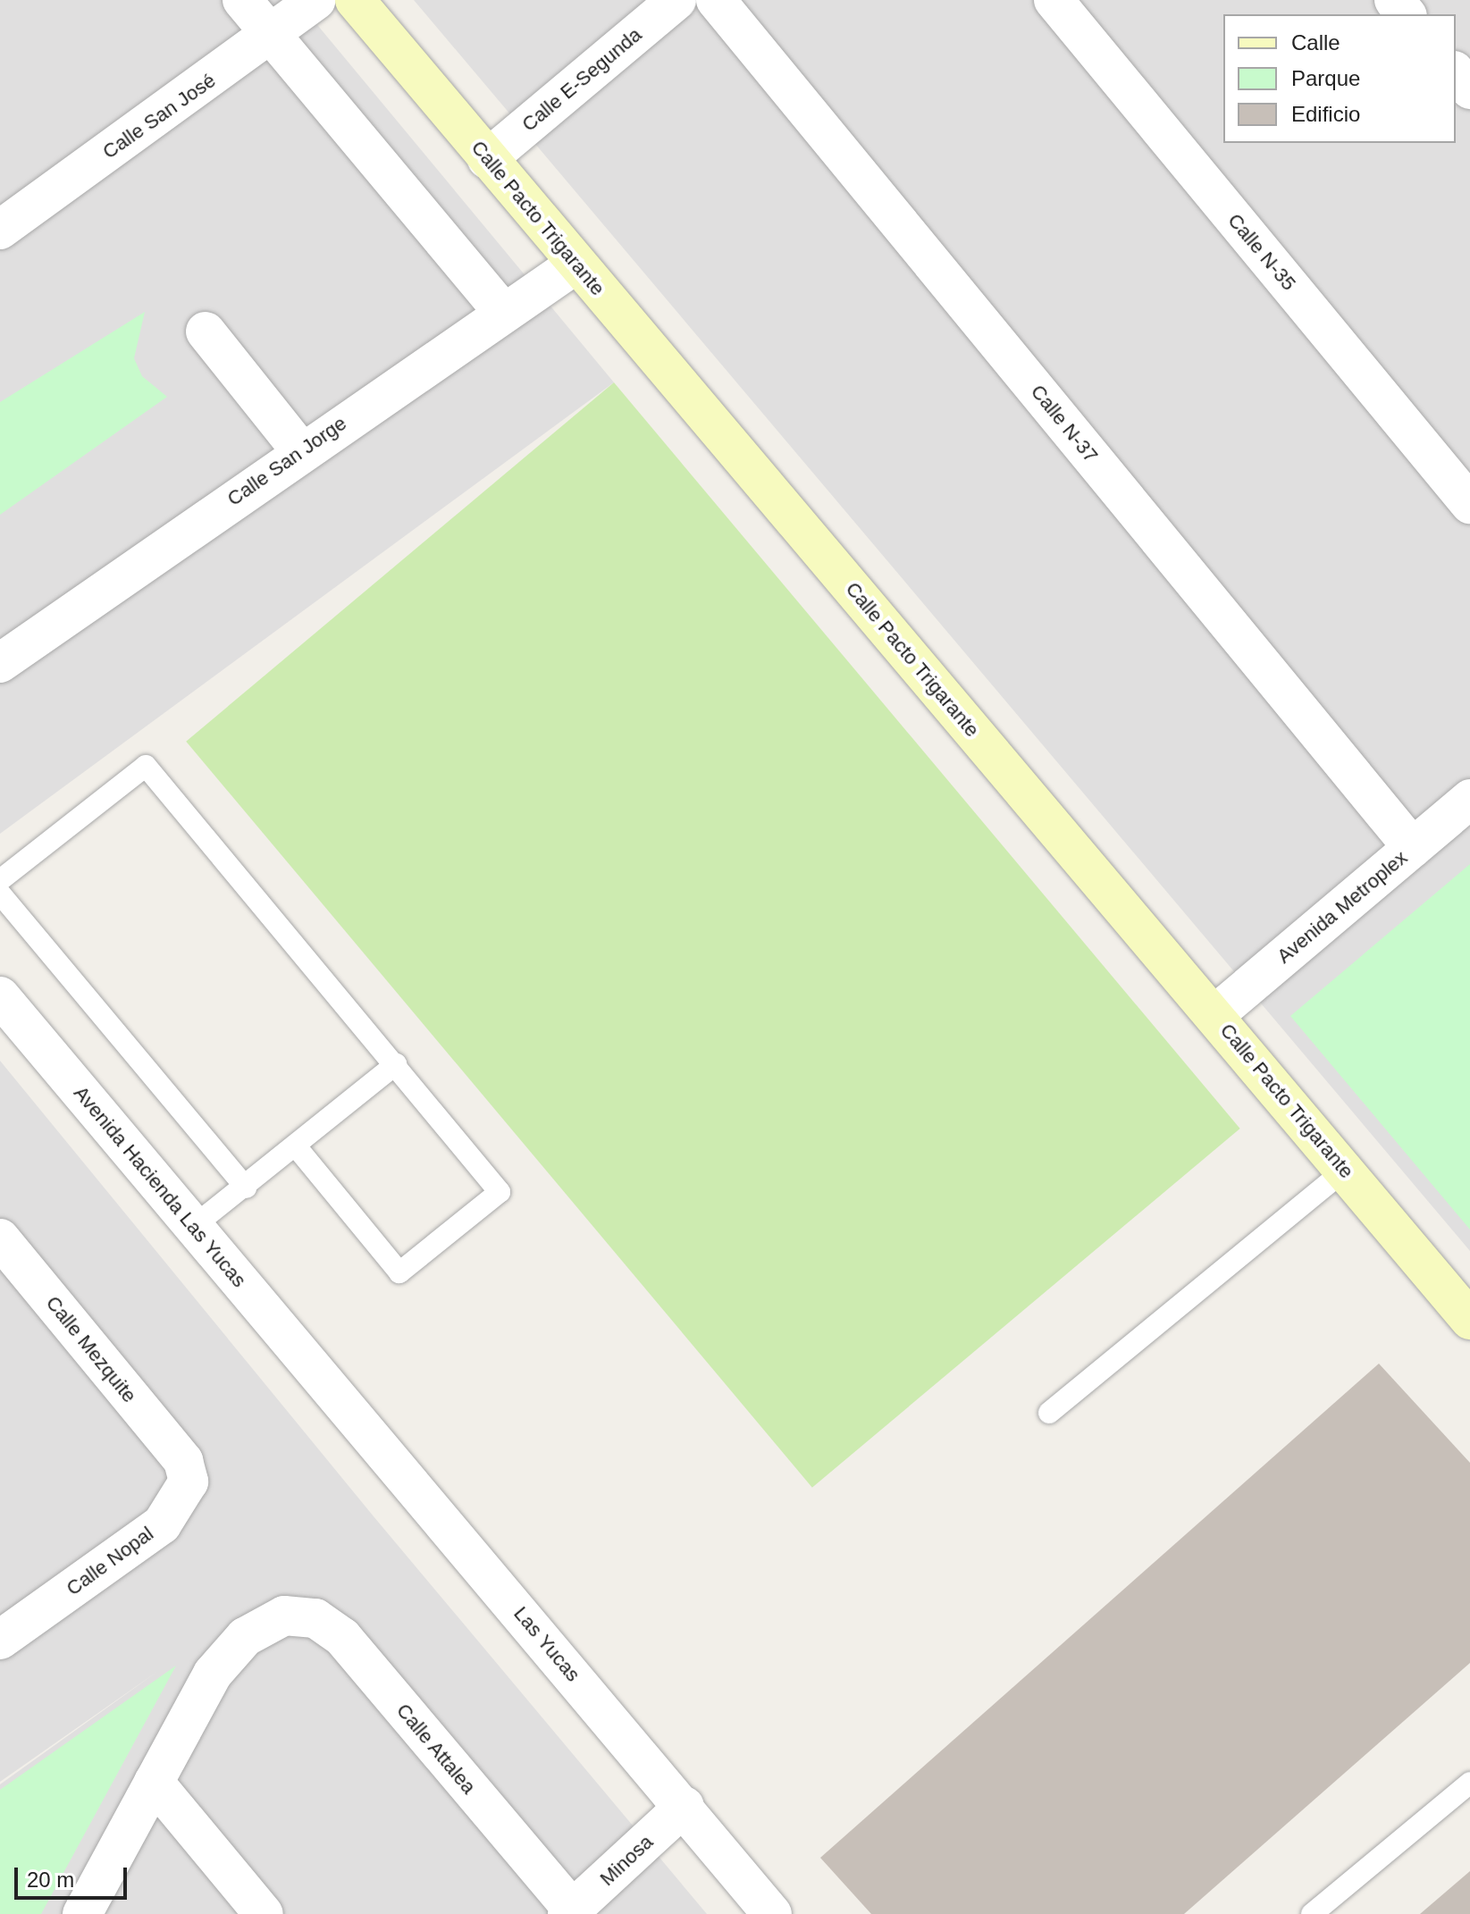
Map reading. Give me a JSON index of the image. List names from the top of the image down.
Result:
{
  "streets": {
    "street": [
      "Calle E-Segunda",
      "Calle San José",
      "Calle Pacto Trigarante",
      "Calle N-35",
      "Calle N-37",
      "Calle San Jorge",
      "Avenida Metroplex",
      "Avenida Hacienda Las Yucas",
      "Calle Mezquite",
      "Calle Nopal",
      "Las Yucas",
      "Calle Attalea",
      "Minosa"
    ]
  },
  "crossings": [
    ["Calle E-Segunda", "Calle Pacto Trigarante"],
    ["Calle Pacto Trigarante", "Calle San Jorge"],
    ["Calle Pacto Trigarante", "Avenida Metroplex"],
    ["Calle N-37", "Avenida Metroplex"],
    ["Avenida Hacienda Las Yucas", "Las Yucas"],
    ["Calle Mezquite", "Calle Nopal"],
    ["Las Yucas", "Minosa"],
    ["Calle Attalea", "Minosa"]
  ],
  "legend": ["Calle", "Parque", "Edificio"],
  "scale_bar": "20 m"
}
